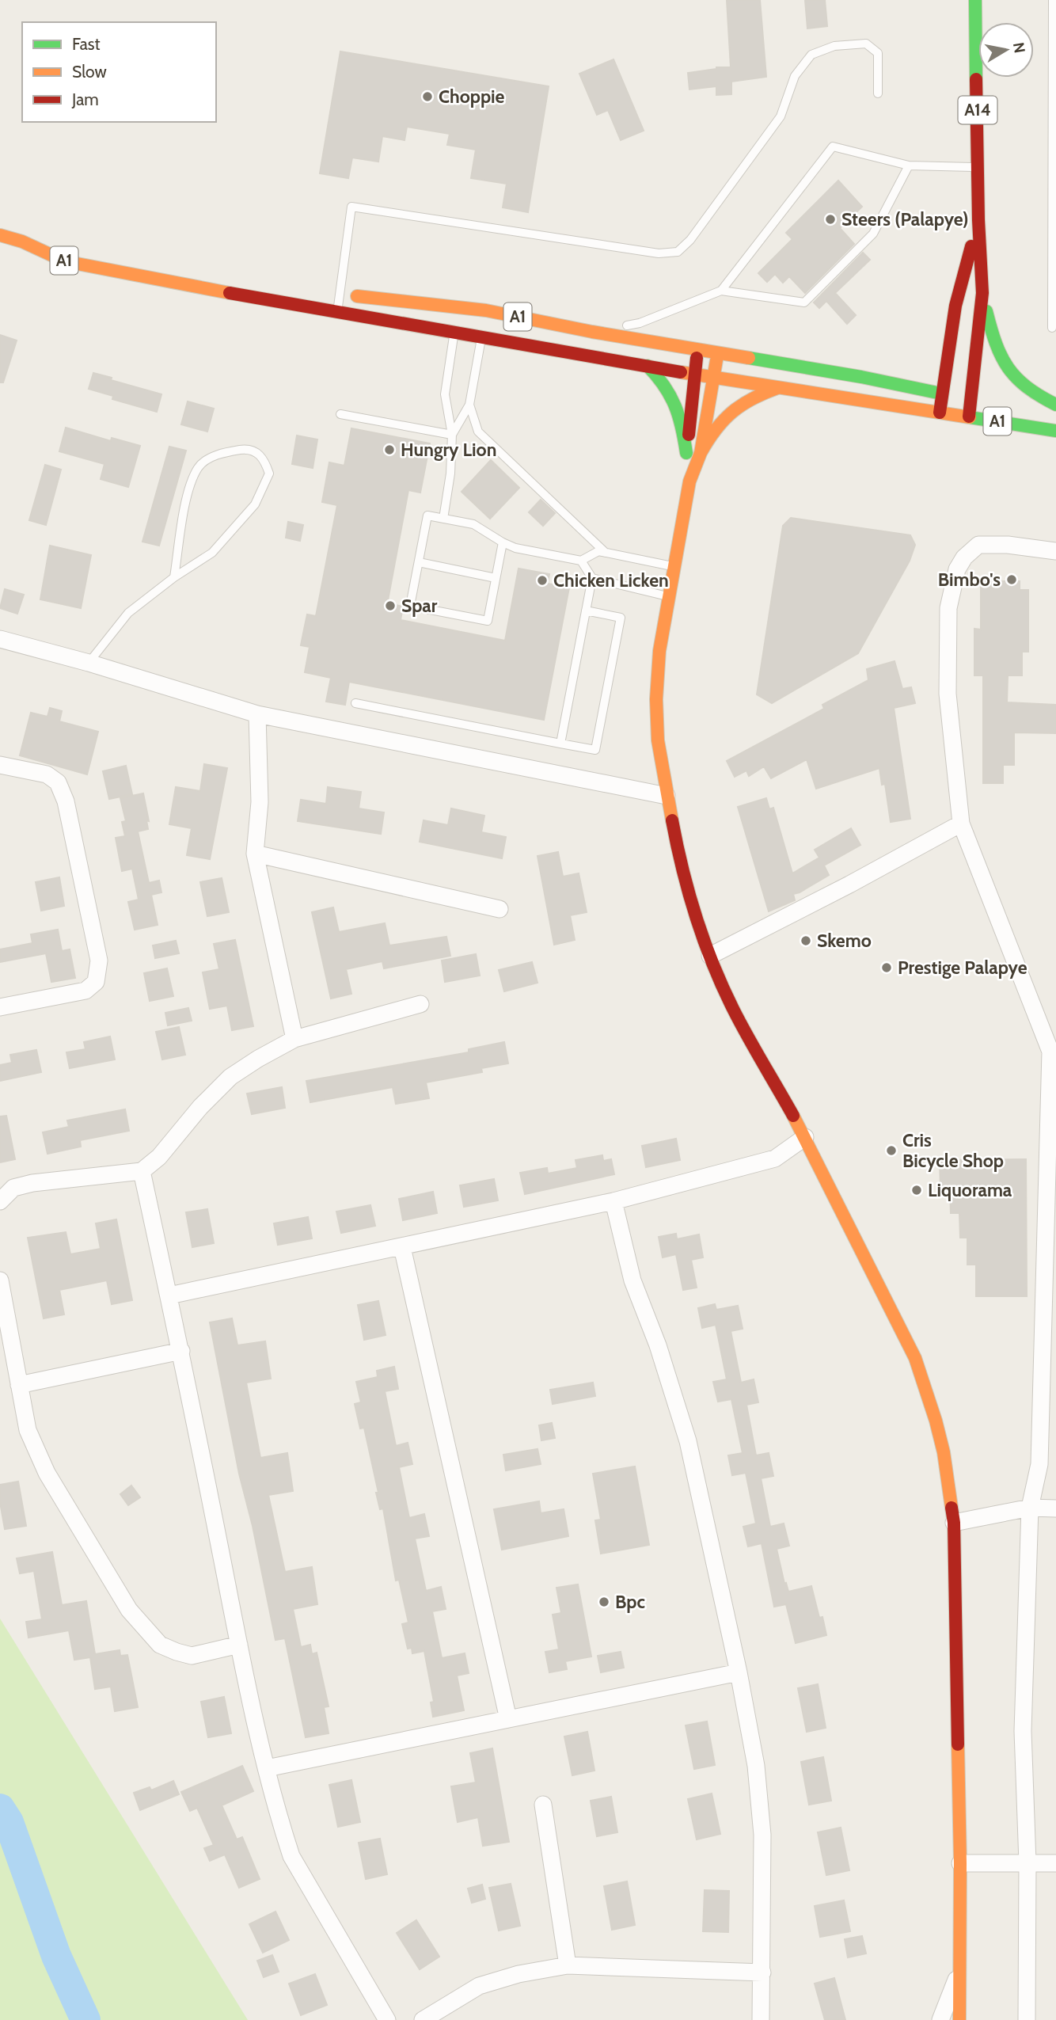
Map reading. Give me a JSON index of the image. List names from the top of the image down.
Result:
{
  "streets": {
    "main road": ["A14", "A1"]
  },
  "crossings": [
    ["A14", "A1"]
  ],
  "places": [
    "Choppie",
    "Steers (Palapye)",
    "Hungry Lion",
    "Bimbo's",
    "Chicken Licken",
    "Spar",
    "Skemo",
    "Prestige Palapye",
    "Cris Bicycle Shop",
    "Liquorama",
    "Bpc"
  ],
  "legend": ["Fast", "Slow", "Jam"],
  "north": "right"
}
